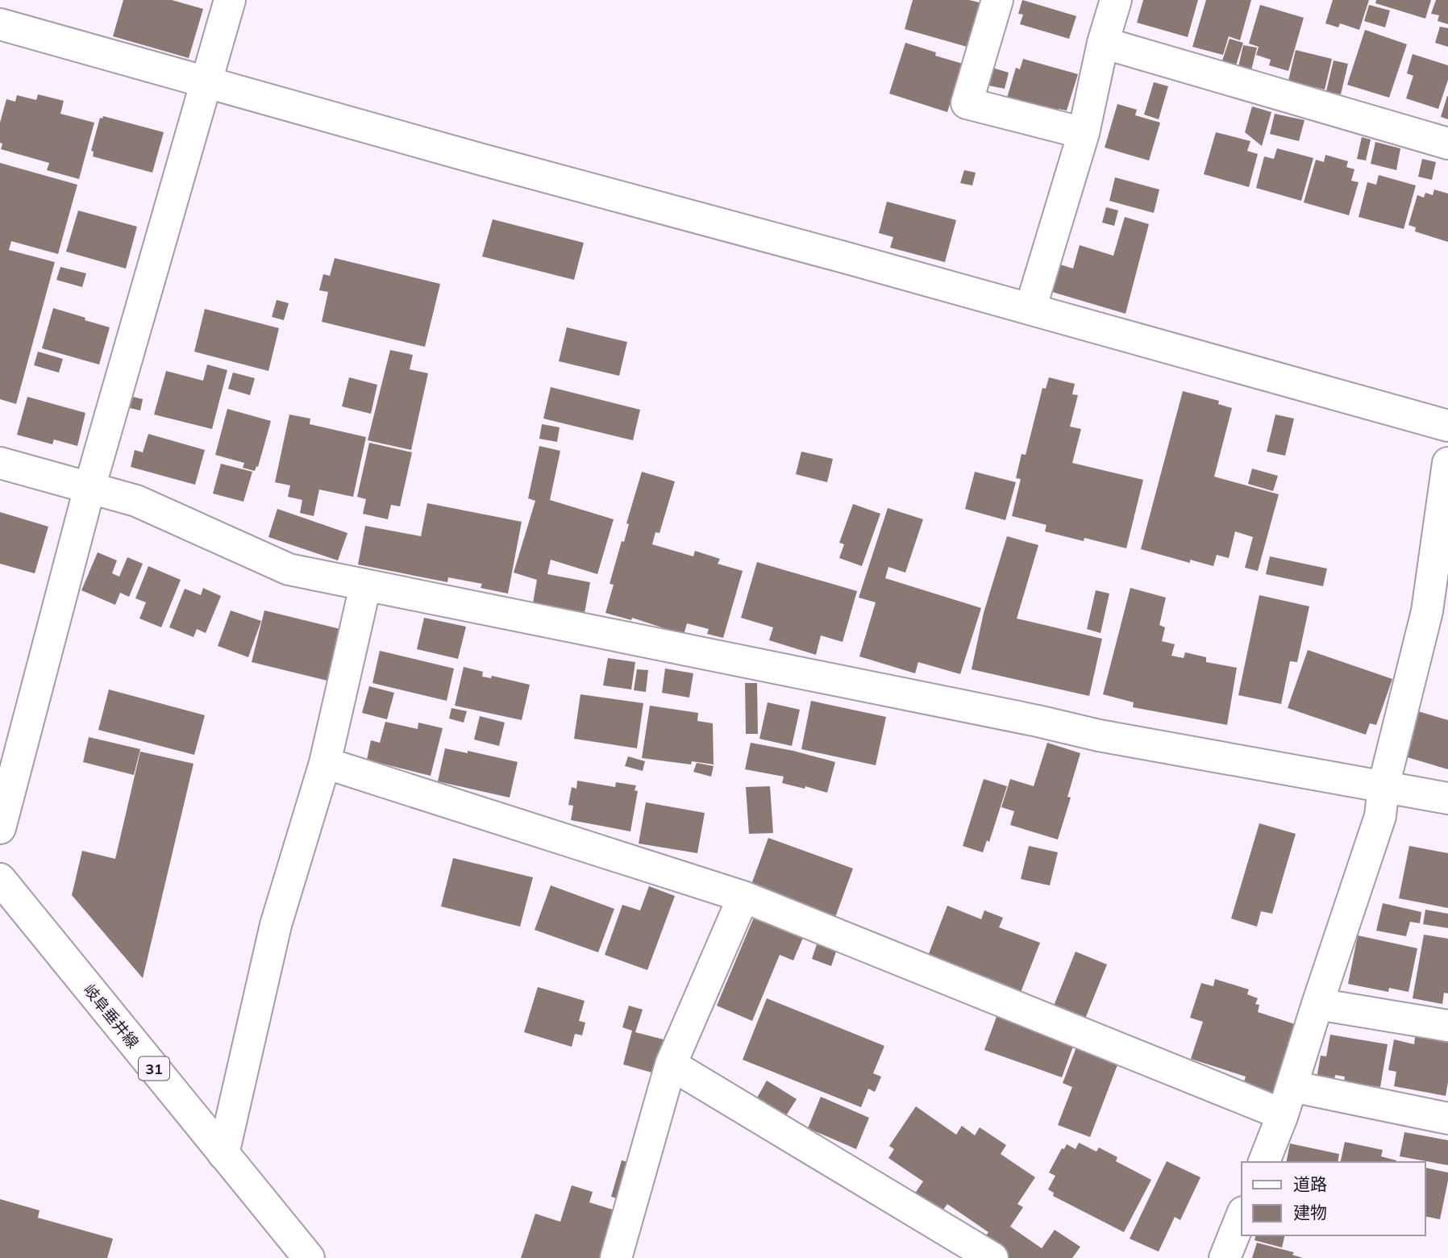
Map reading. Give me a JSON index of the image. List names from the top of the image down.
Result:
{
  "streets": {
    "street": ["岐阜垂井線", "31"]
  },
  "legend": ["道路", "建物"]
}
